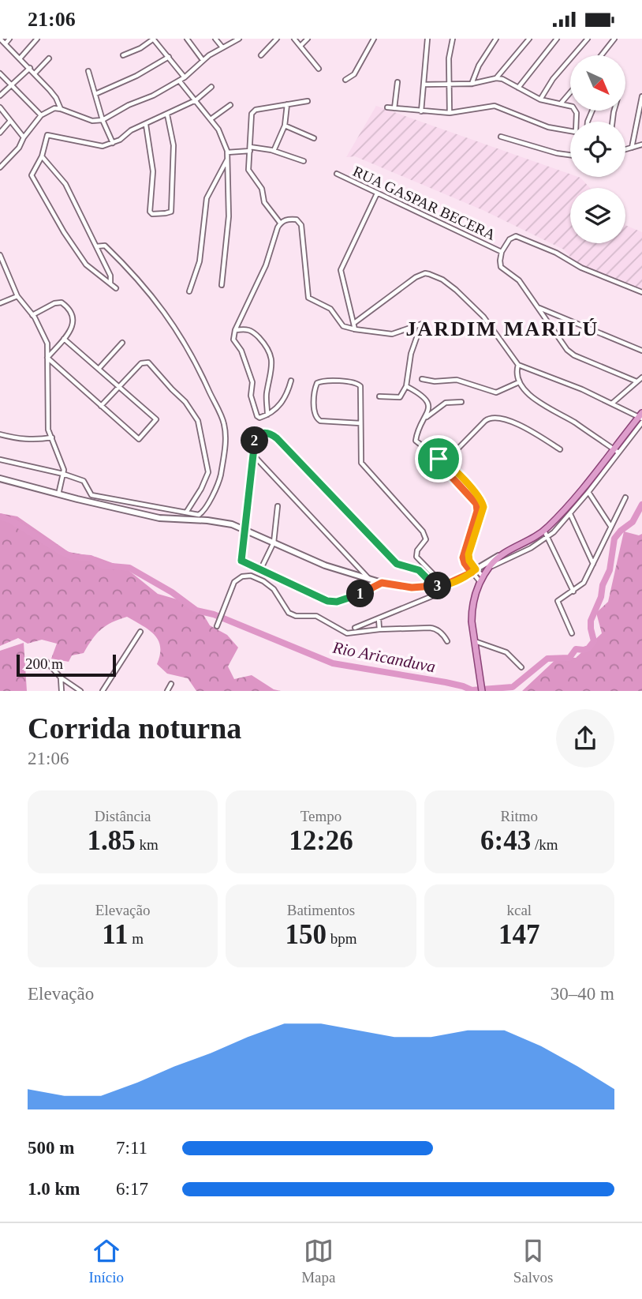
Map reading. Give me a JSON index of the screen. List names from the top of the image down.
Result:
{
  "streets": {
    "street": ["RUA GASPAR BECERA"]
  },
  "districts": ["JARDIM MARILÚ"],
  "water": ["Rio Aricanduva"],
  "scale_bar": "200 m",
  "north": "bottom right",
  "page": {
    "status": "21:06",
    "pins": ["2", "3", "1"],
    "scale": "200 m",
    "heading": ["Corrida noturna", "21:06"],
    "stats": [
      ["Distância", "1.85 km"],
      ["Tempo", "12:26"],
      ["Ritmo", "6:43 /km"],
      ["Elevação", "11 m"],
      ["Batimentos", "150 bpm"],
      ["kcal", "147"]
    ],
    "chart": ["Elevação", "30–40 m"],
    "list": [
      {
        "name": "500 m",
        "note": "7:11"
      },
      {
        "name": "1.0 km",
        "note": "6:17"
      }
    ],
    "tabs": ["Início", "Mapa", "Salvos"]
  }
}
